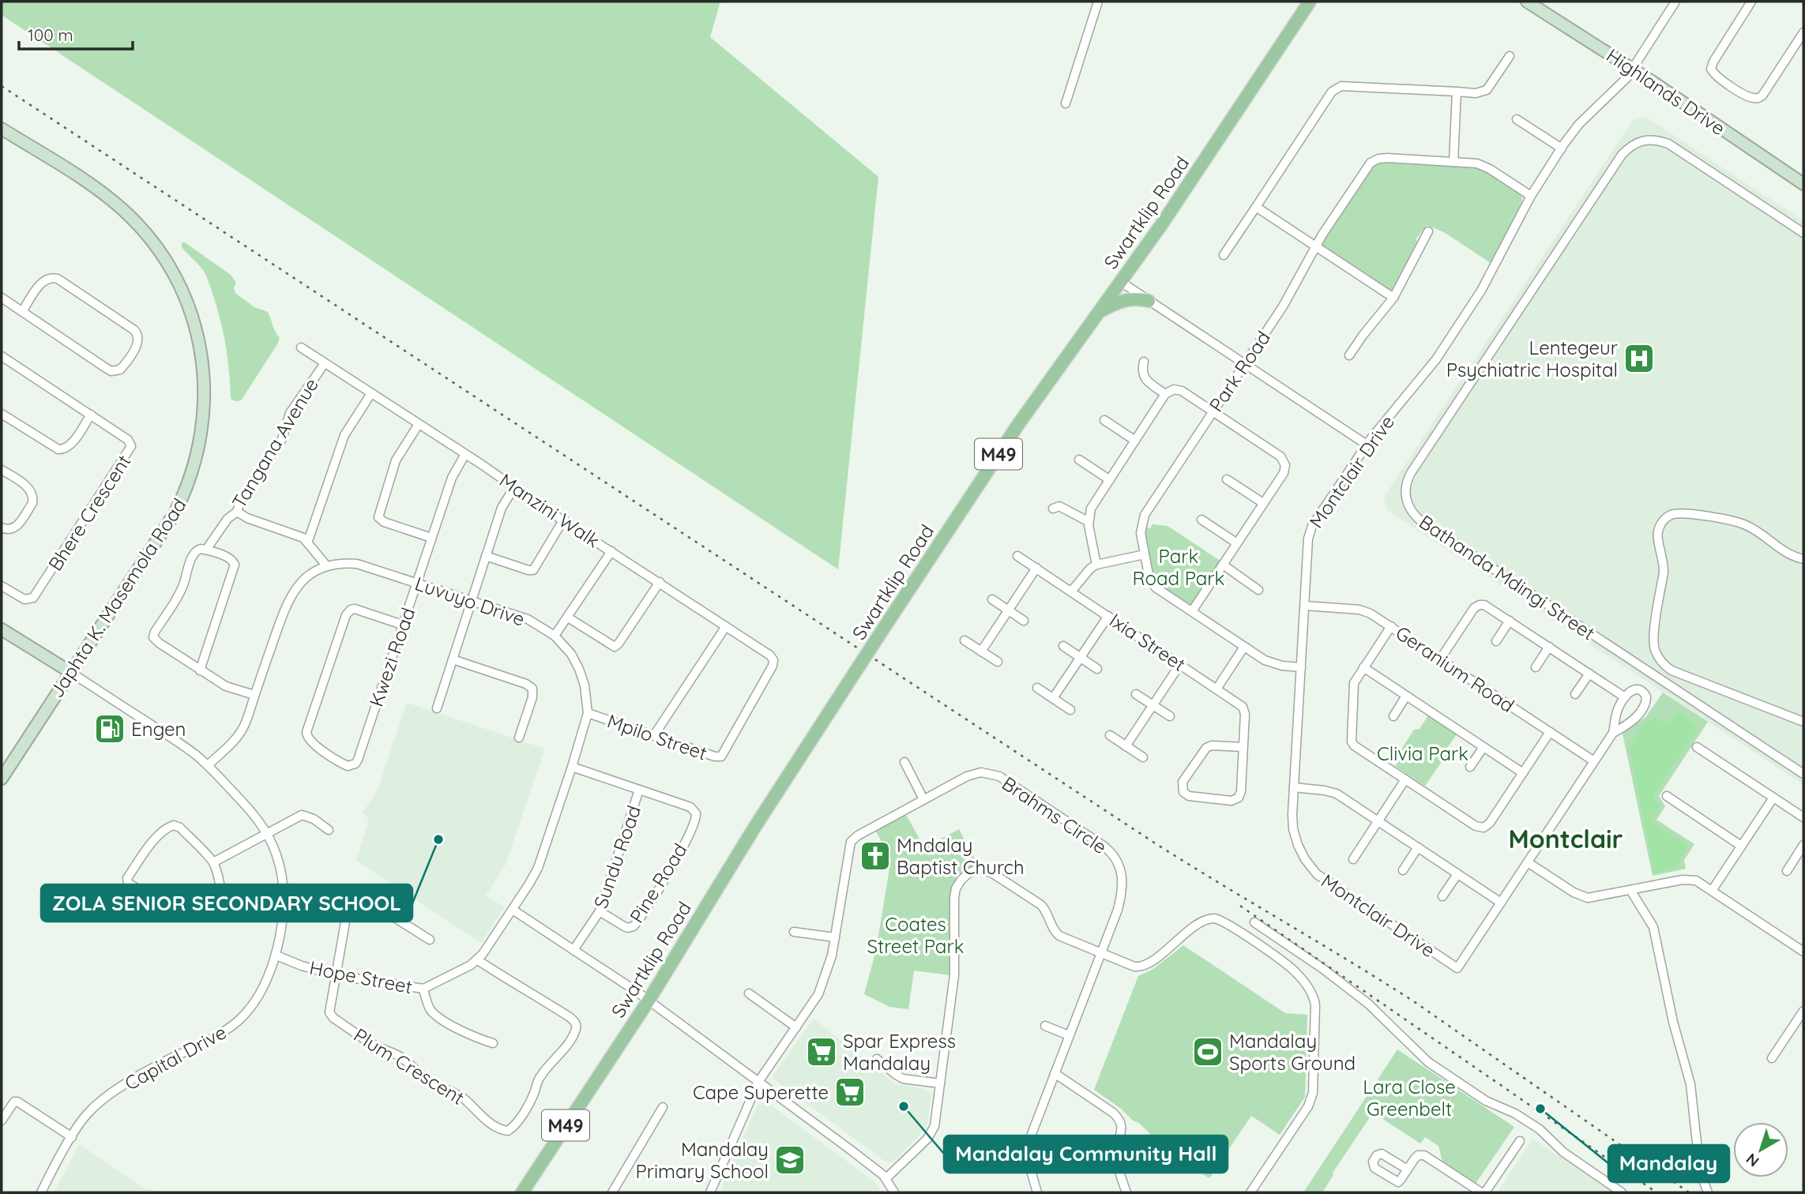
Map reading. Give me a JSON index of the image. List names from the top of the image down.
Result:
{
  "streets": {
    "main road": [
      "Highlands Drive",
      "Swartklip Road",
      "M49",
      "Japhta K. Masemola Road"
    ],
    "street": [
      "Park Road",
      "Tangana Avenue",
      "Montclair Drive",
      "Manzini Walk",
      "Bhere Crescent",
      "Bathanda Mdingi Street",
      "Luvuyo Drive",
      "Ixia Street",
      "Kwezi Road",
      "Geranium Road",
      "Mpilo Street",
      "Brahms Circle",
      "Sundu Road",
      "Pine Road",
      "Hope Street",
      "Capital Drive",
      "Plum Crescent"
    ]
  },
  "crossings": [
    ["Highlands Drive", "Montclair Drive"],
    ["Park Road", "Montclair Drive"],
    ["Tangana Avenue", "Manzini Walk"],
    ["Montclair Drive", "Geranium Road"],
    ["Manzini Walk", "Kwezi Road"],
    ["Manzini Walk", "Mpilo Street"],
    ["Japhta K. Masemola Road", "Capital Drive"],
    ["Luvuyo Drive", "Kwezi Road"],
    ["Luvuyo Drive", "Mpilo Street"],
    ["Luvuyo Drive", "Hope Street"],
    ["Luvuyo Drive", "Capital Drive"],
    ["Sundu Road", "Pine Road"],
    ["Hope Street", "Capital Drive"],
    ["Hope Street", "Plum Crescent"]
  ],
  "districts": ["Montclair"],
  "parks": [
    "Park Road Park",
    "Clivia Park",
    "Coates Street Park",
    "Lara Close Greenbelt"
  ],
  "places": {
    "hospital": ["Lentegeur Psychiatric Hospital"],
    "fuel station": ["Engen"],
    "other": ["ZOLA SENIOR SECONDARY SCHOOL", "Mandalay Community Hall", "Mandalay"],
    "church": ["Mndalay Baptist Church"],
    "supermarket": ["Spar Express Mandalay", "Cape Superette"],
    "sports": ["Mandalay Sports Ground"],
    "school or university": ["Mandalay Primary School"]
  },
  "scale_bar": "100 m",
  "north": "bottom left"
}
